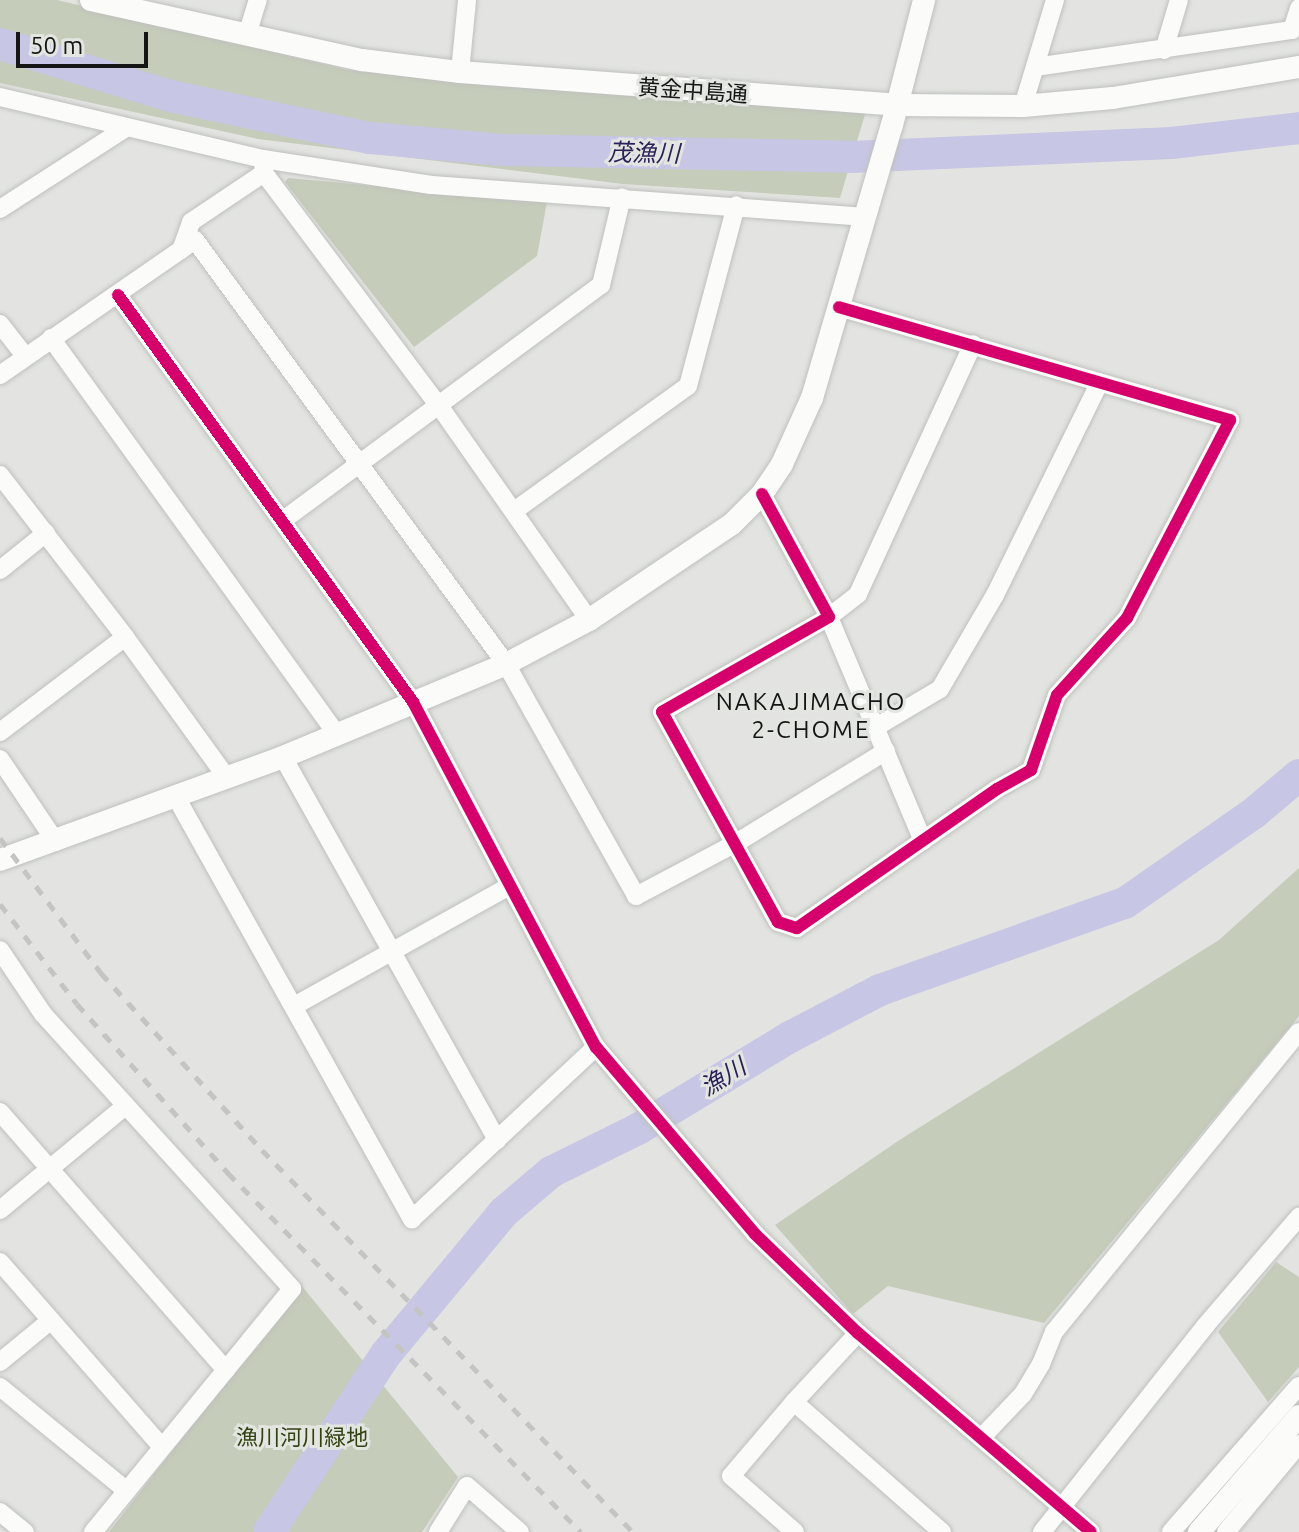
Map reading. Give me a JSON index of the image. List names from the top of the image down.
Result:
{
  "streets": {
    "street": ["黄金中島通"]
  },
  "districts": ["NAKAJIMACHO 2-CHOME"],
  "water": ["茂漁川", "漁川"],
  "parks": ["漁川河川緑地"],
  "scale_bar": "50 m"
}
